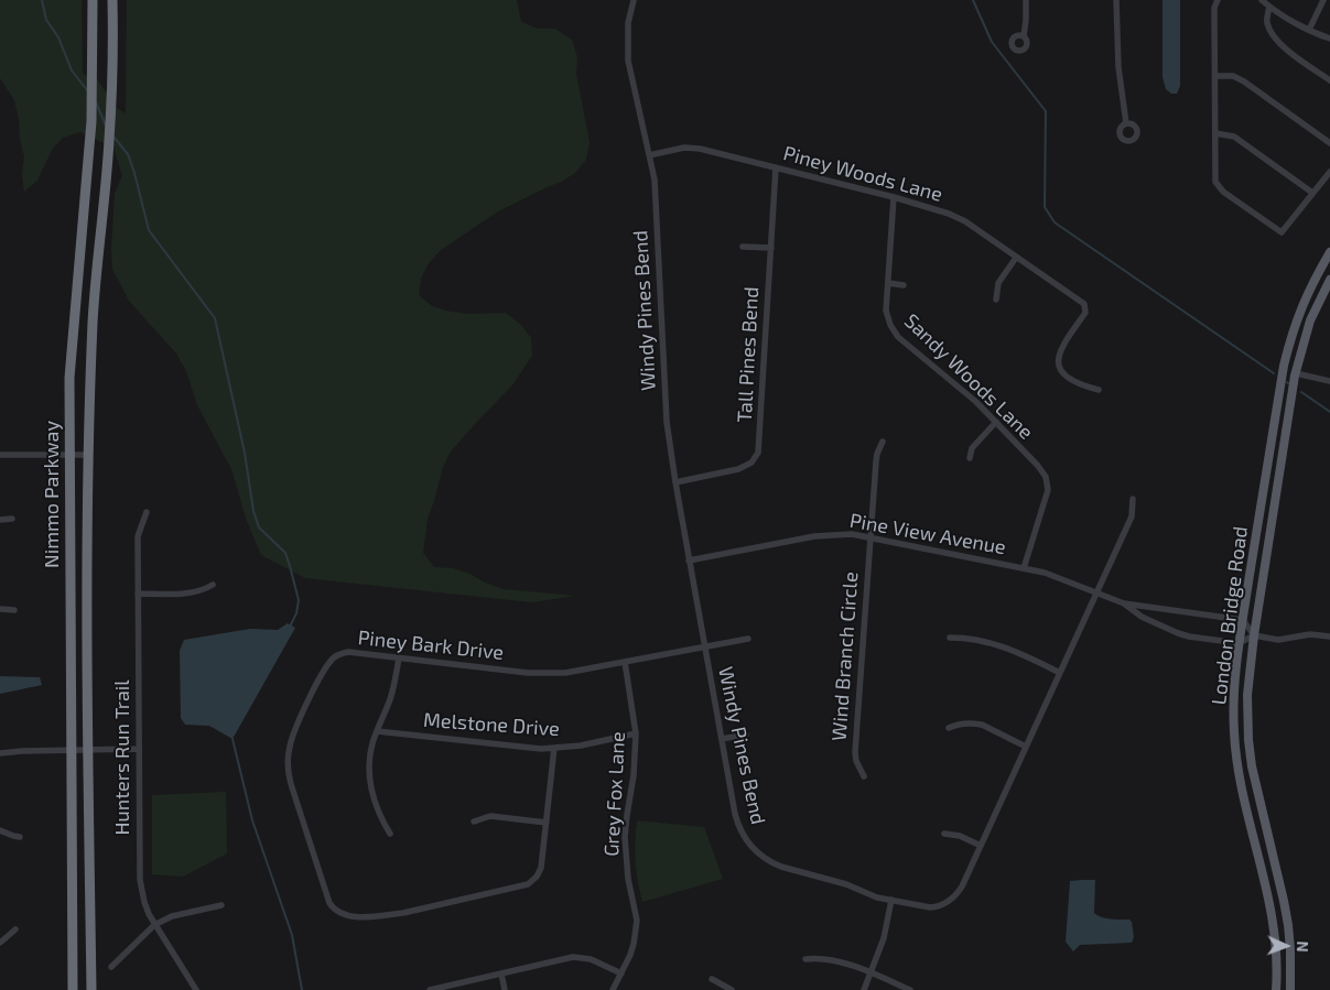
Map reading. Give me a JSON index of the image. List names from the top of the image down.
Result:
{
  "streets": {
    "highway": ["Nimmo Parkway"],
    "main road": ["London Bridge Road"],
    "street": [
      "Piney Woods Lane",
      "Windy Pines Bend",
      "Tall Pines Bend",
      "Sandy Woods Lane",
      "Pine View Avenue",
      "Piney Bark Drive",
      "Wind Branch Circle",
      "Melstone Drive",
      "Hunters Run Trail",
      "Grey Fox Lane"
    ]
  },
  "crossings": [
    ["Piney Woods Lane", "Windy Pines Bend"],
    ["Piney Woods Lane", "Tall Pines Bend"],
    ["Piney Woods Lane", "Sandy Woods Lane"],
    ["Windy Pines Bend", "Tall Pines Bend"],
    ["Windy Pines Bend", "Pine View Avenue"],
    ["Windy Pines Bend", "Piney Bark Drive"],
    ["Sandy Woods Lane", "Pine View Avenue"],
    ["Pine View Avenue", "London Bridge Road"],
    ["Pine View Avenue", "Wind Branch Circle"],
    ["Piney Bark Drive", "Melstone Drive"],
    ["Piney Bark Drive", "Grey Fox Lane"],
    ["Melstone Drive", "Grey Fox Lane"]
  ],
  "north": "right"
}
